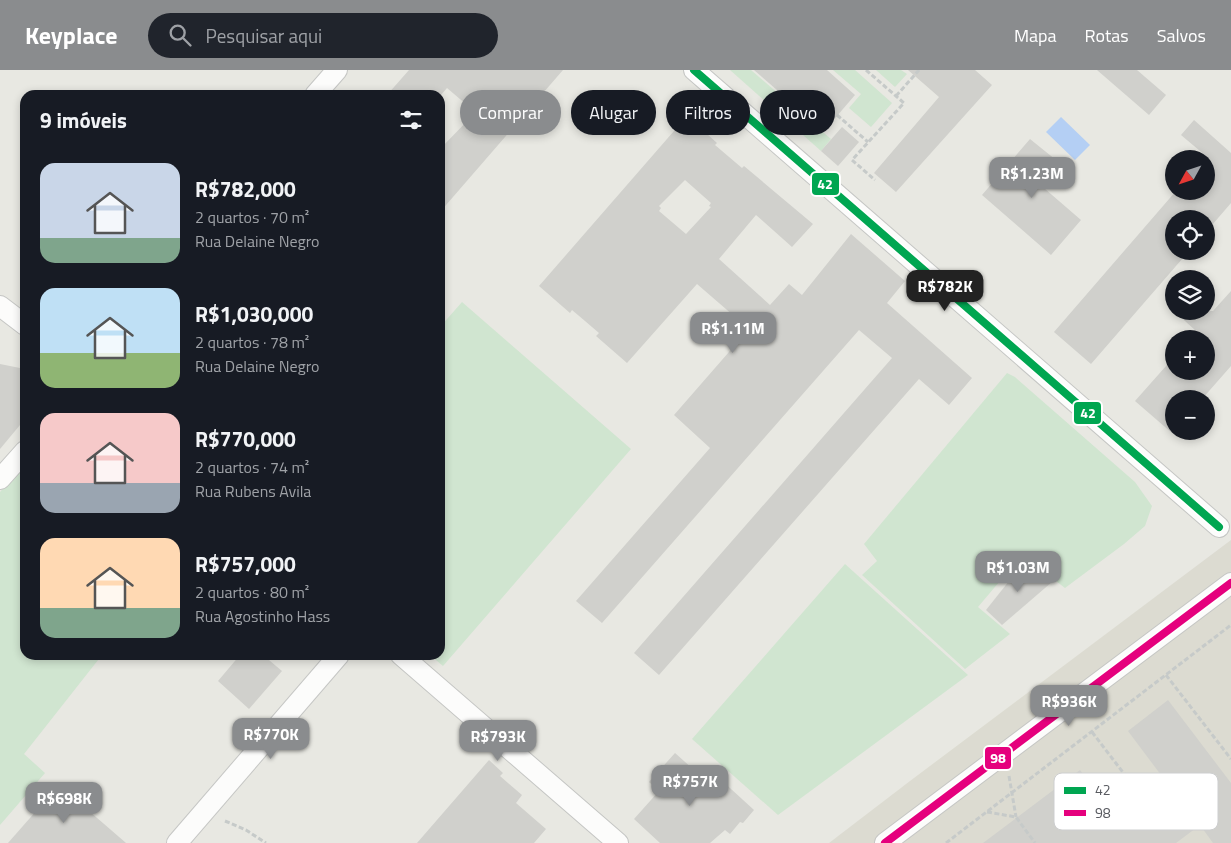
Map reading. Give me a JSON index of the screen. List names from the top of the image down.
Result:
{
  "lines": ["transit line 42", "transit line 98"],
  "legend": ["42", "98"],
  "north": "bottom left",
  "page": {
    "header": "Keyplace",
    "search": "Pesquisar aqui",
    "nav": ["Mapa", "Rotas", "Salvos"],
    "chip": [
      "Comprar",
      "Alugar",
      "Filtros",
      "Novo"
    ],
    "heading": "9 imóveis",
    "map_buttons": ["+", "−"],
    "list": [
      {
        "name": "R$782,000",
        "note": "2 quartos · 70 m² · Rua Delaine Negro"
      },
      {
        "name": "R$1,030,000",
        "note": "2 quartos · 78 m² · Rua Delaine Negro"
      },
      {
        "name": "R$770,000",
        "note": "2 quartos · 74 m² · Rua Rubens Avila"
      },
      {
        "name": "R$757,000",
        "note": "2 quartos · 80 m² · Rua Agostinho Hass"
      }
    ],
    "price": [
      "R$1.23M",
      "R$782K",
      "R$1.11M",
      "R$1.03M",
      "R$936K",
      "R$770K",
      "R$793K",
      "R$757K",
      "R$698K"
    ]
  }
}
